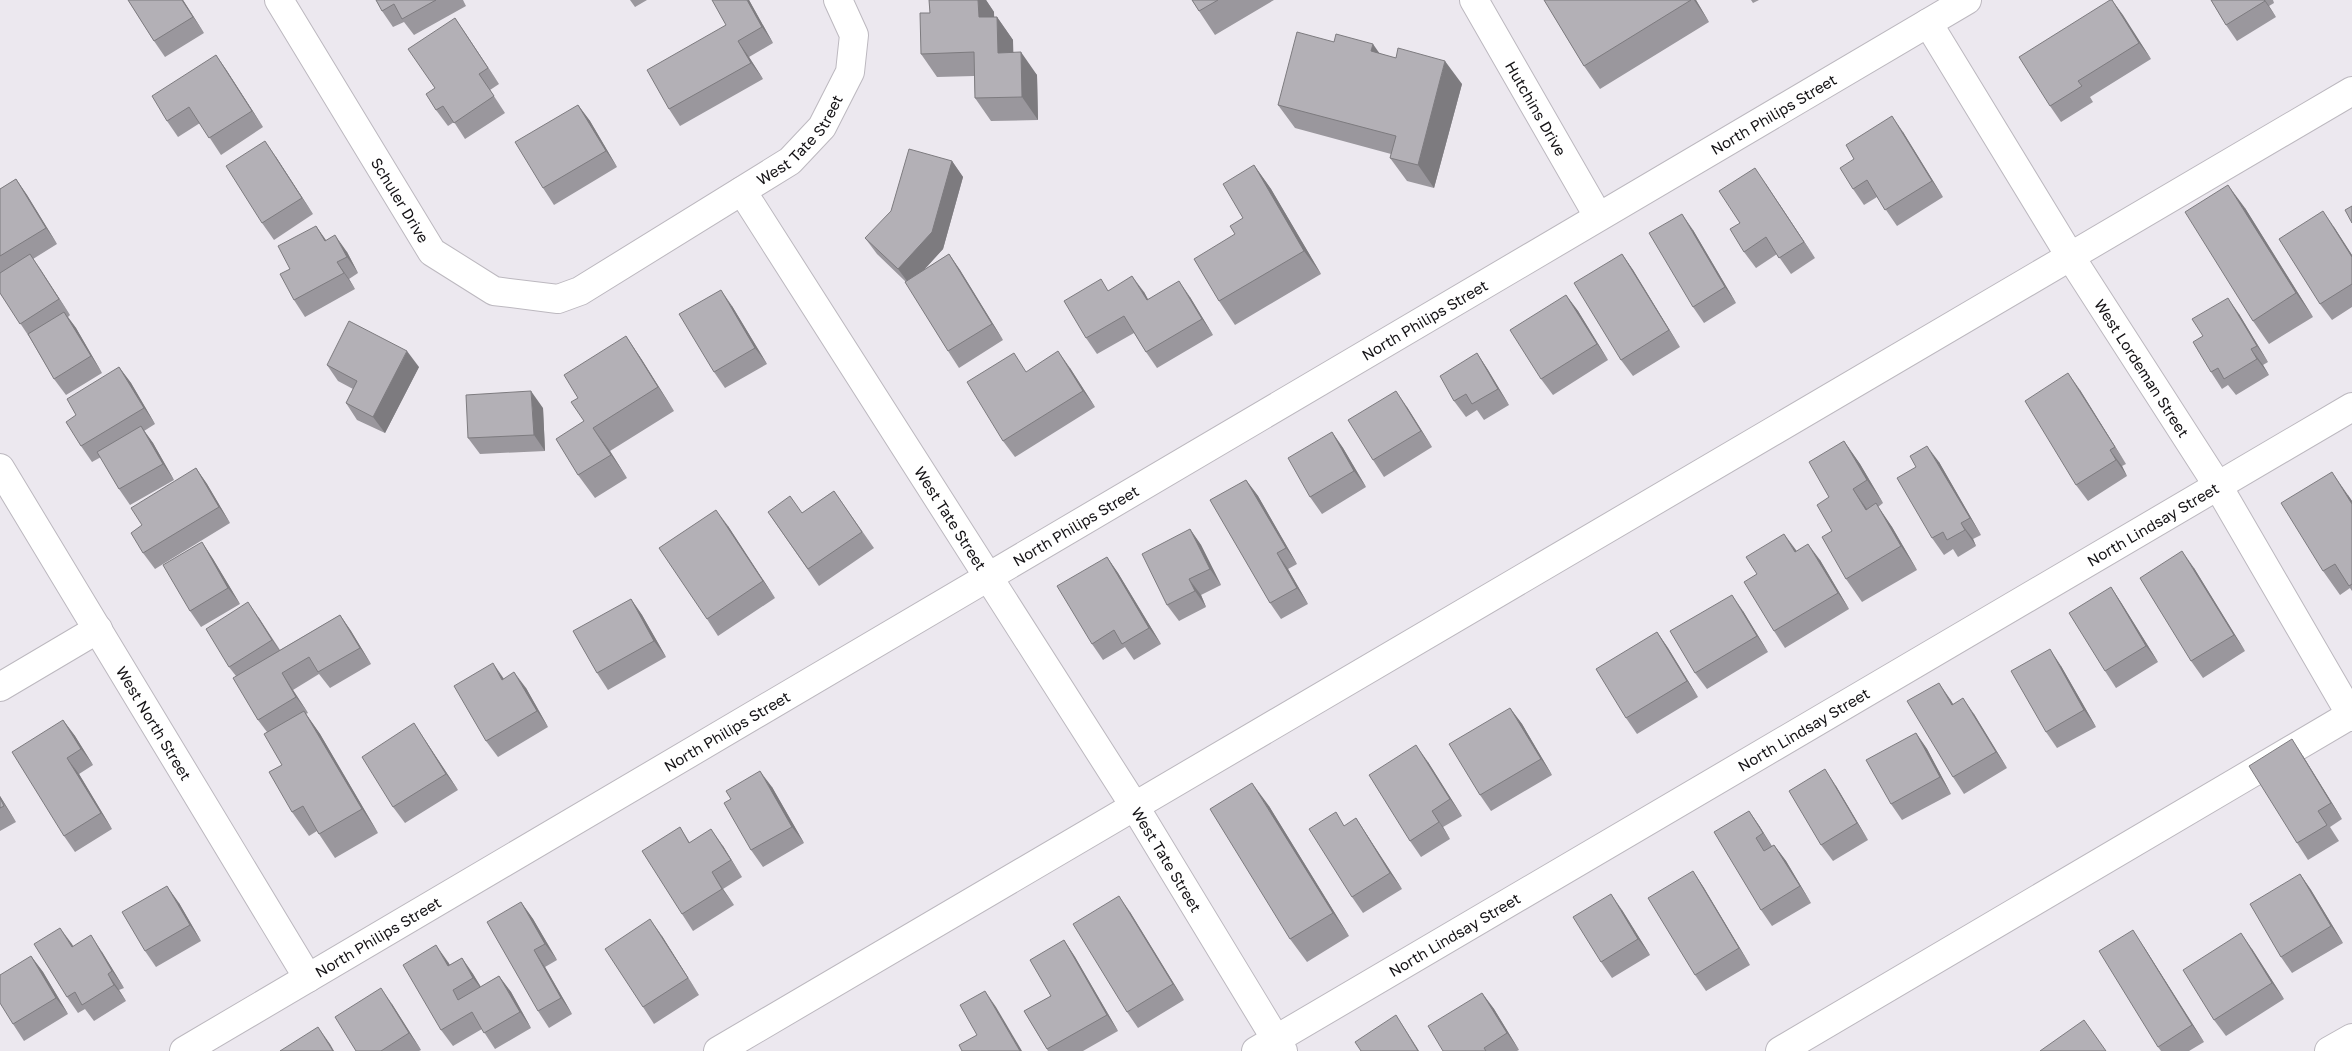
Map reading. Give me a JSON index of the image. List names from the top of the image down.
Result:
{
  "streets": {
    "street": [
      "Hutchins Drive",
      "North Philips Street",
      "West Tate Street",
      "Schuler Drive",
      "West Lordeman Street",
      "North Lindsay Street",
      "West North Street"
    ]
  },
  "crossings": [
    ["Hutchins Drive", "North Philips Street"],
    ["North Philips Street", "West Tate Street"],
    ["North Philips Street", "West Lordeman Street"],
    ["North Philips Street", "West North Street"],
    ["West Tate Street", "Schuler Drive"],
    ["West Tate Street", "North Lindsay Street"],
    ["West Lordeman Street", "North Lindsay Street"]
  ]
}
